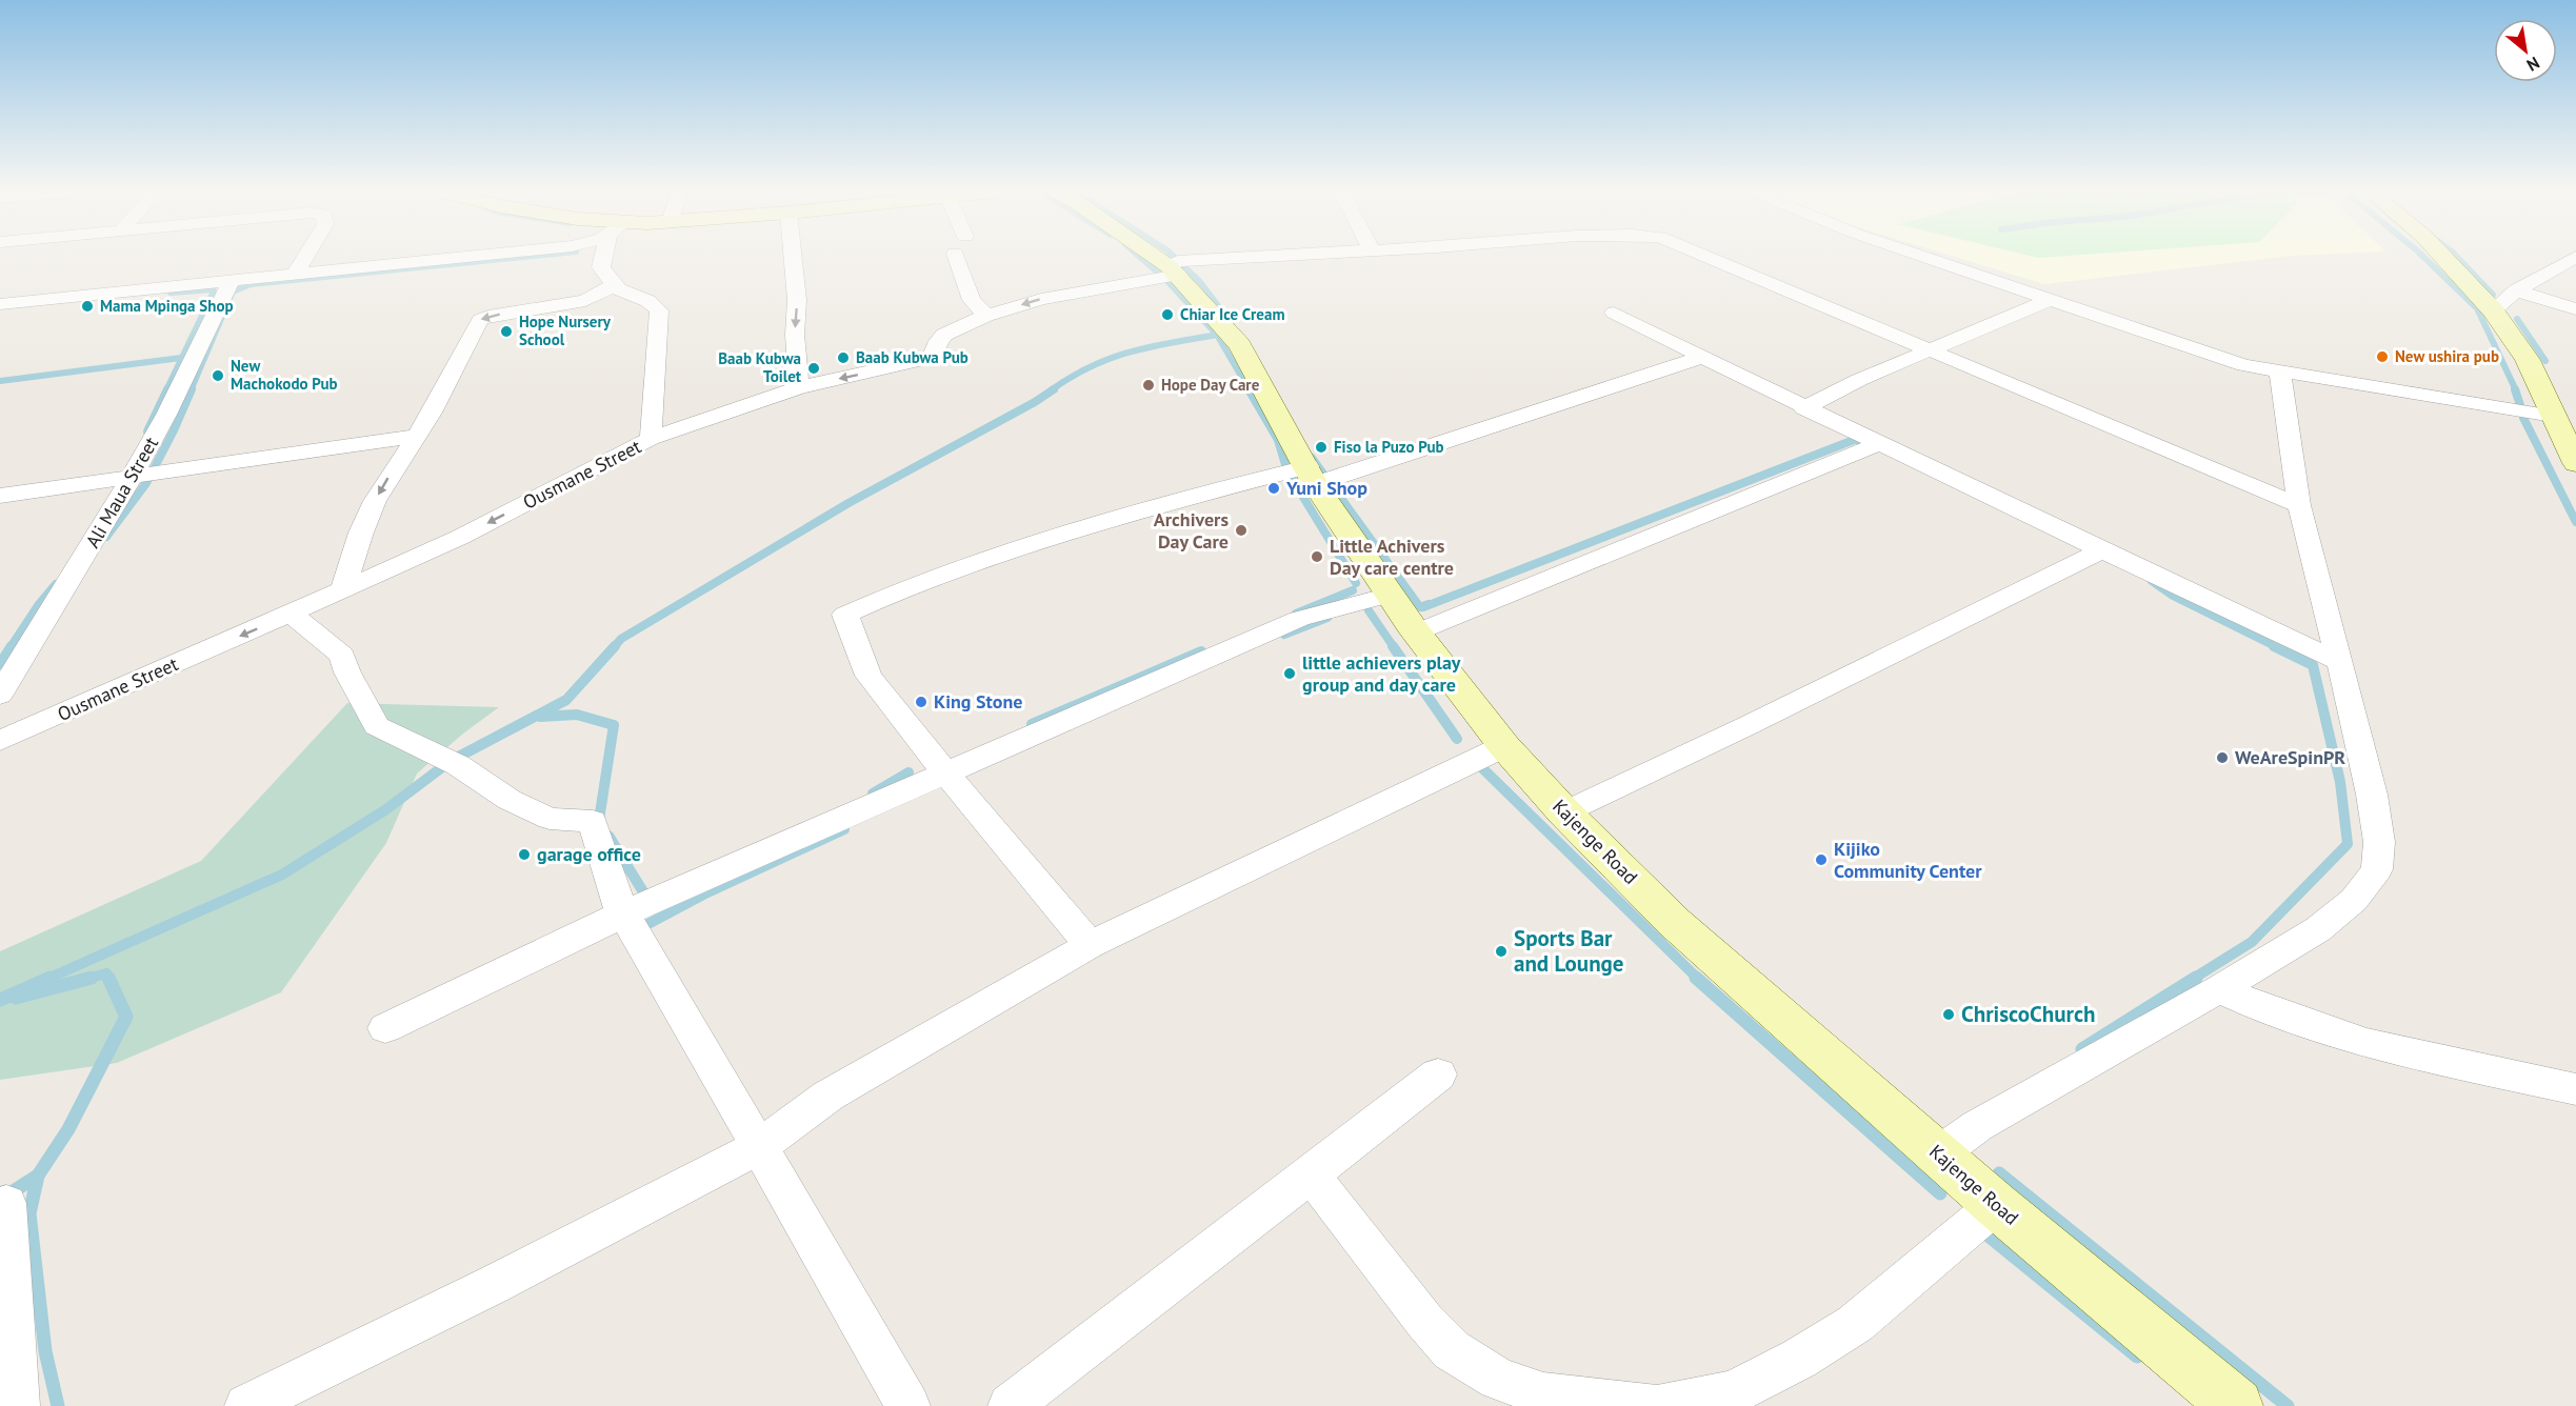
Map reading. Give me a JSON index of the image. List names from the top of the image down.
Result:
{
  "streets": {
    "street": ["Ousmane Street", "Ali Maua Street", "Kajenge Road"]
  },
  "crossings": [
    ["Ousmane Street", "Kajenge Road"]
  ],
  "places": [
    "Mama Mpinga Shop",
    "Chiar Ice Cream",
    "Hope Nursery School",
    "New ushira pub",
    "Baab Kubwa Pub",
    "Baab Kubwa Toilet",
    "New Machokodo Pub",
    "Hope Day Care",
    "Fiso la Puzo Pub",
    "Yuni Shop",
    "Archivers Day Care",
    "Little Achivers Day care centre",
    "little achievers play group and day care",
    "King Stone",
    "WeAreSpinPR",
    "garage office",
    "Kijiko Community Center",
    "Sports Bar and Lounge",
    "ChriscoChurch"
  ],
  "north": "bottom right"
}
